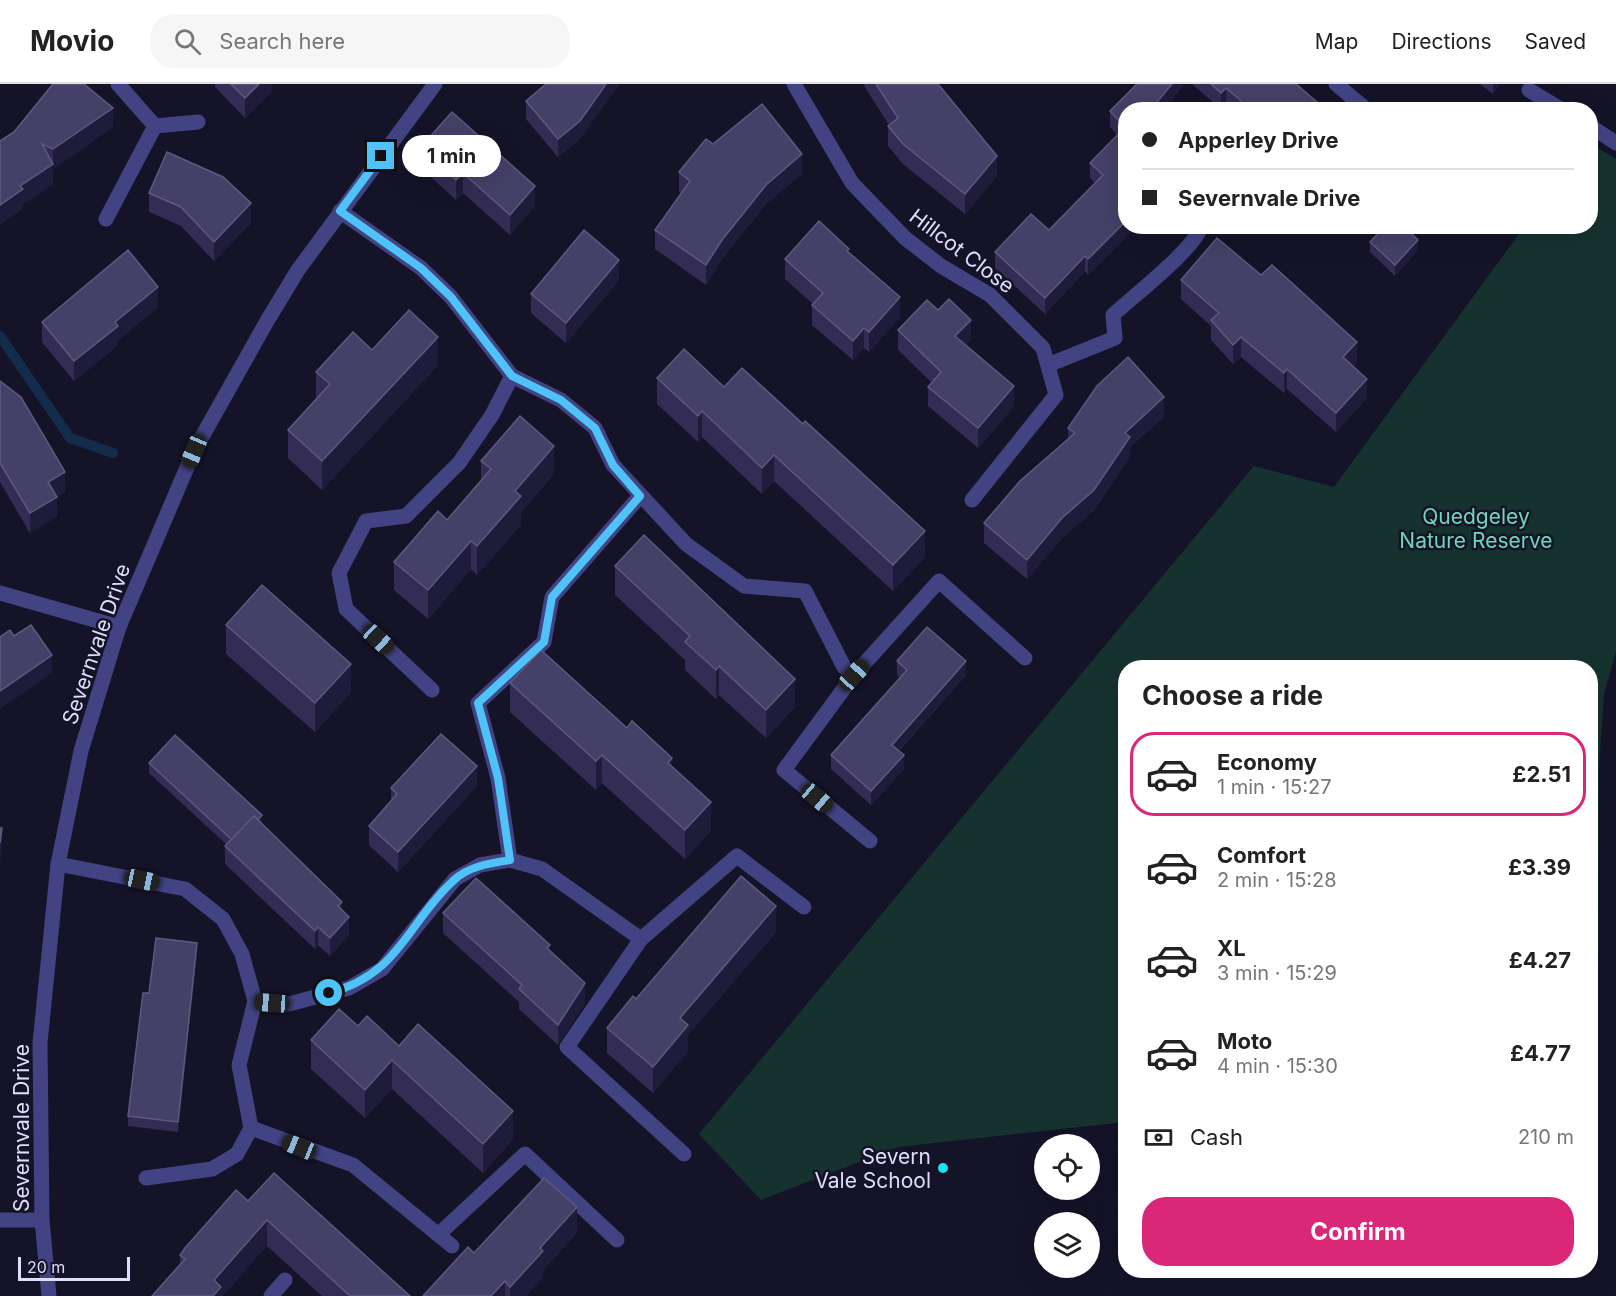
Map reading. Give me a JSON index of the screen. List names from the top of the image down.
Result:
{
  "streets": {
    "street": ["Hillcot Close", "Severnvale Drive"]
  },
  "parks": ["Quedgeley Nature Reserve"],
  "places": ["Severn Vale School"],
  "scale_bar": "20 m",
  "page": {
    "header": "Movio",
    "search": "Search here",
    "nav": ["Map", "Directions", "Saved"],
    "banner": ["Apperley Drive", "Severnvale Drive"],
    "bubble": "1 min",
    "heading": "Choose a ride",
    "list": [
      {
        "name": "Economy",
        "note": "1 min · 15:27",
        "value": "£2.51"
      },
      {
        "name": "Comfort",
        "note": "2 min · 15:28",
        "value": "£3.39"
      },
      {
        "name": "XL",
        "note": "3 min · 15:29",
        "value": "£4.27"
      },
      {
        "name": "Moto",
        "note": "4 min · 15:30",
        "value": "£4.77"
      }
    ],
    "pay": ["Cash", "210 m"],
    "buttons": "Confirm",
    "scale": "20 m"
  }
}
